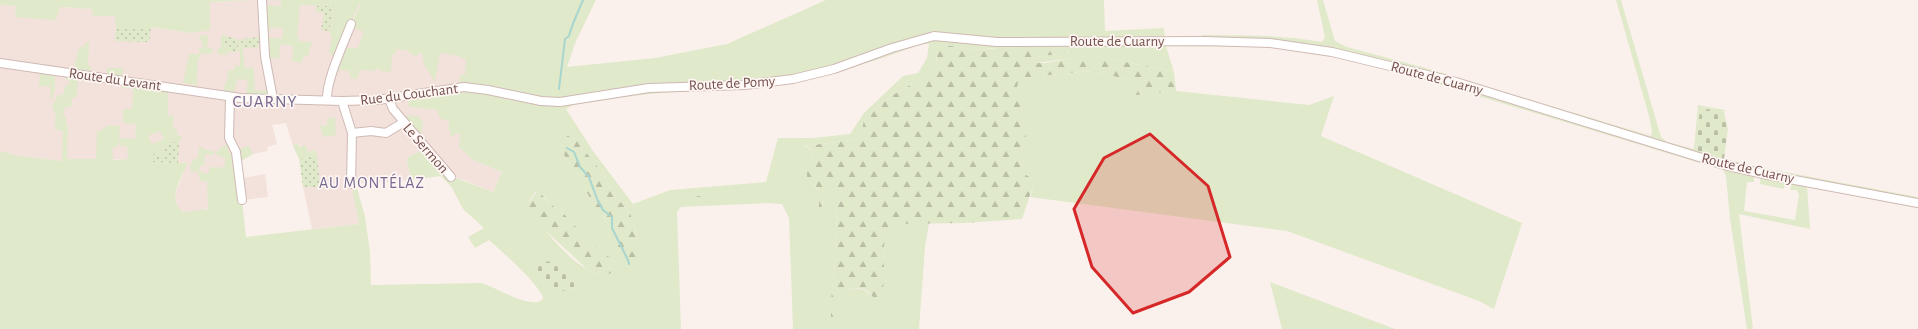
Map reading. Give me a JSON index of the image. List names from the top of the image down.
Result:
{
  "streets": {
    "street": [
      "Route de Cuarny",
      "Route du Levant",
      "Route de Pomy",
      "Rue du Couchant",
      "Le Sermon"
    ]
  },
  "crossings": [
    ["Route de Cuarny", "Route de Pomy"],
    ["Route du Levant", "Rue du Couchant"],
    ["Route de Pomy", "Rue du Couchant"],
    ["Rue du Couchant", "Le Sermon"]
  ],
  "districts": ["CUARNY", "AU MONTÉLAZ"]
}
